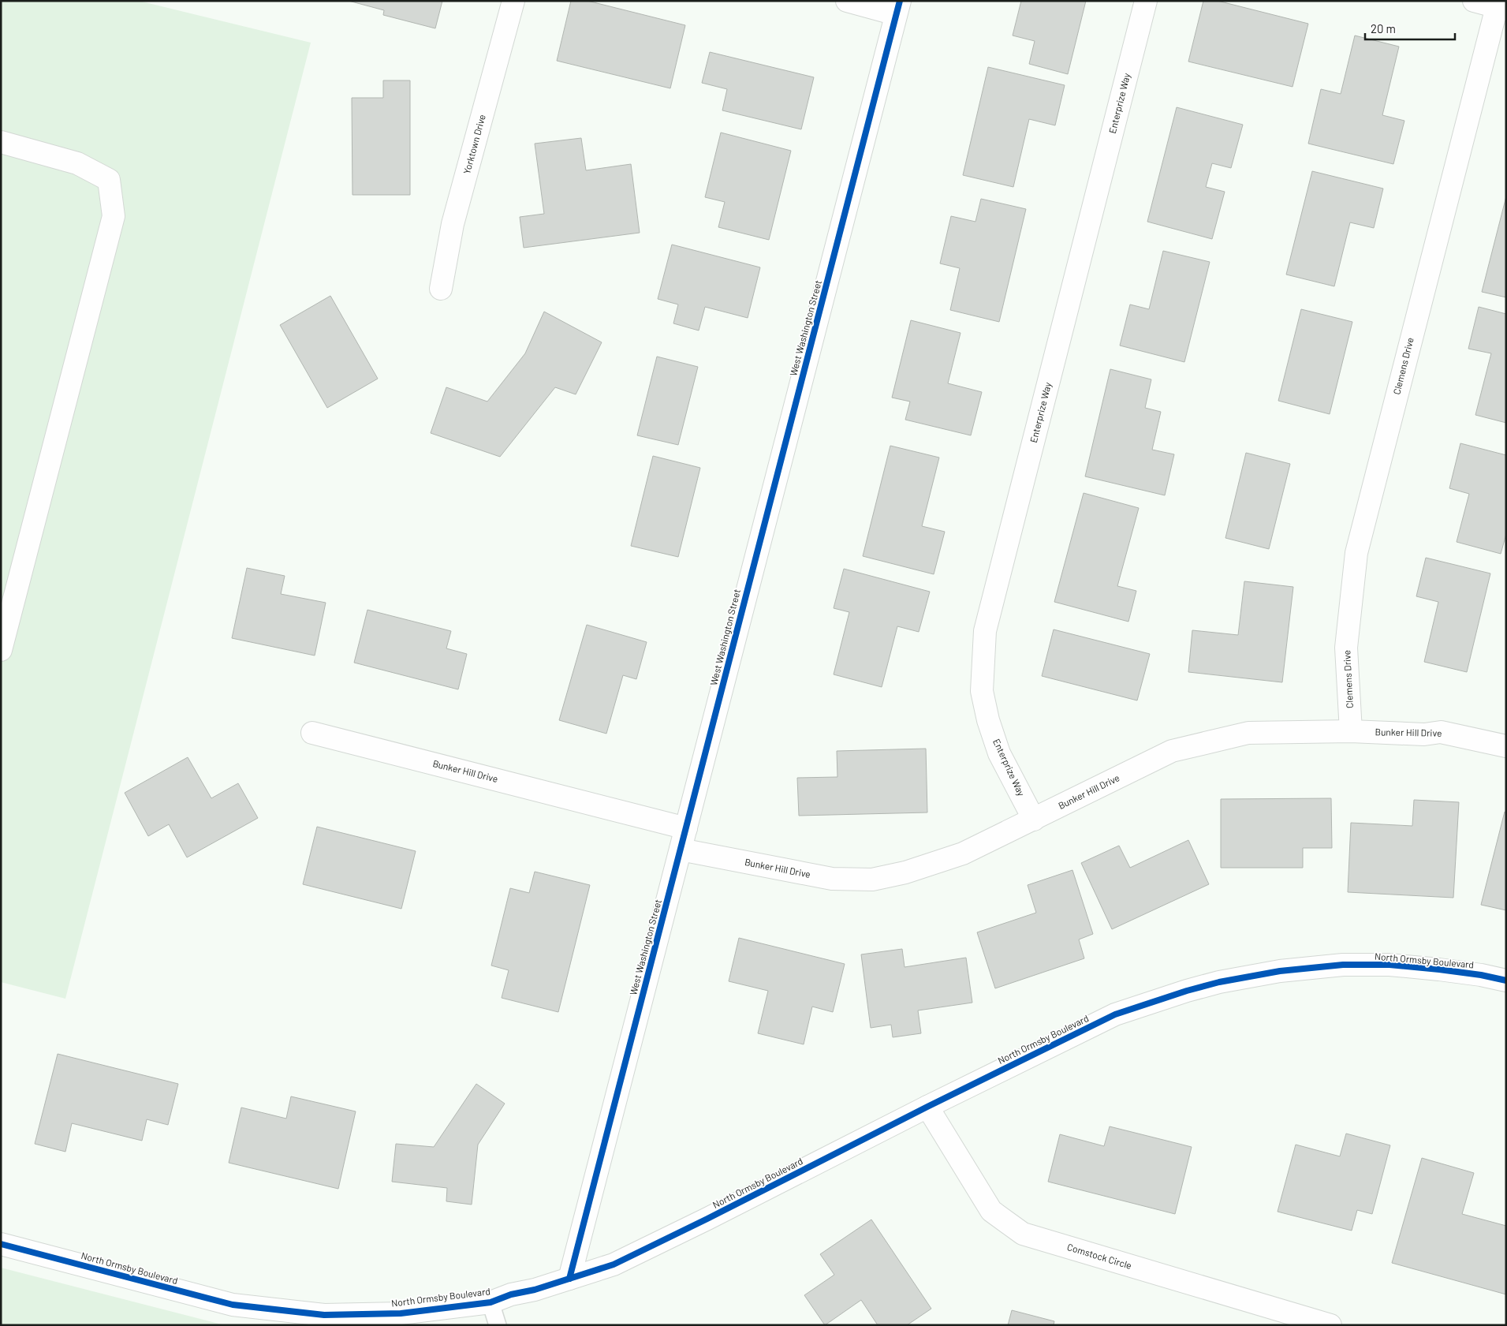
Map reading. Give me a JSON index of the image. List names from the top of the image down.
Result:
{
  "streets": {
    "street": [
      "Enterprize Way",
      "Yorktown Drive",
      "West Washington Street",
      "Clemens Drive",
      "Bunker Hill Drive",
      "North Ormsby Boulevard",
      "Comstock Circle"
    ]
  },
  "crossings": [
    ["Enterprize Way", "Bunker Hill Drive"],
    ["West Washington Street", "Bunker Hill Drive"],
    ["West Washington Street", "North Ormsby Boulevard"],
    ["Clemens Drive", "Bunker Hill Drive"],
    ["North Ormsby Boulevard", "Comstock Circle"]
  ],
  "scale_bar": "20 m"
}
